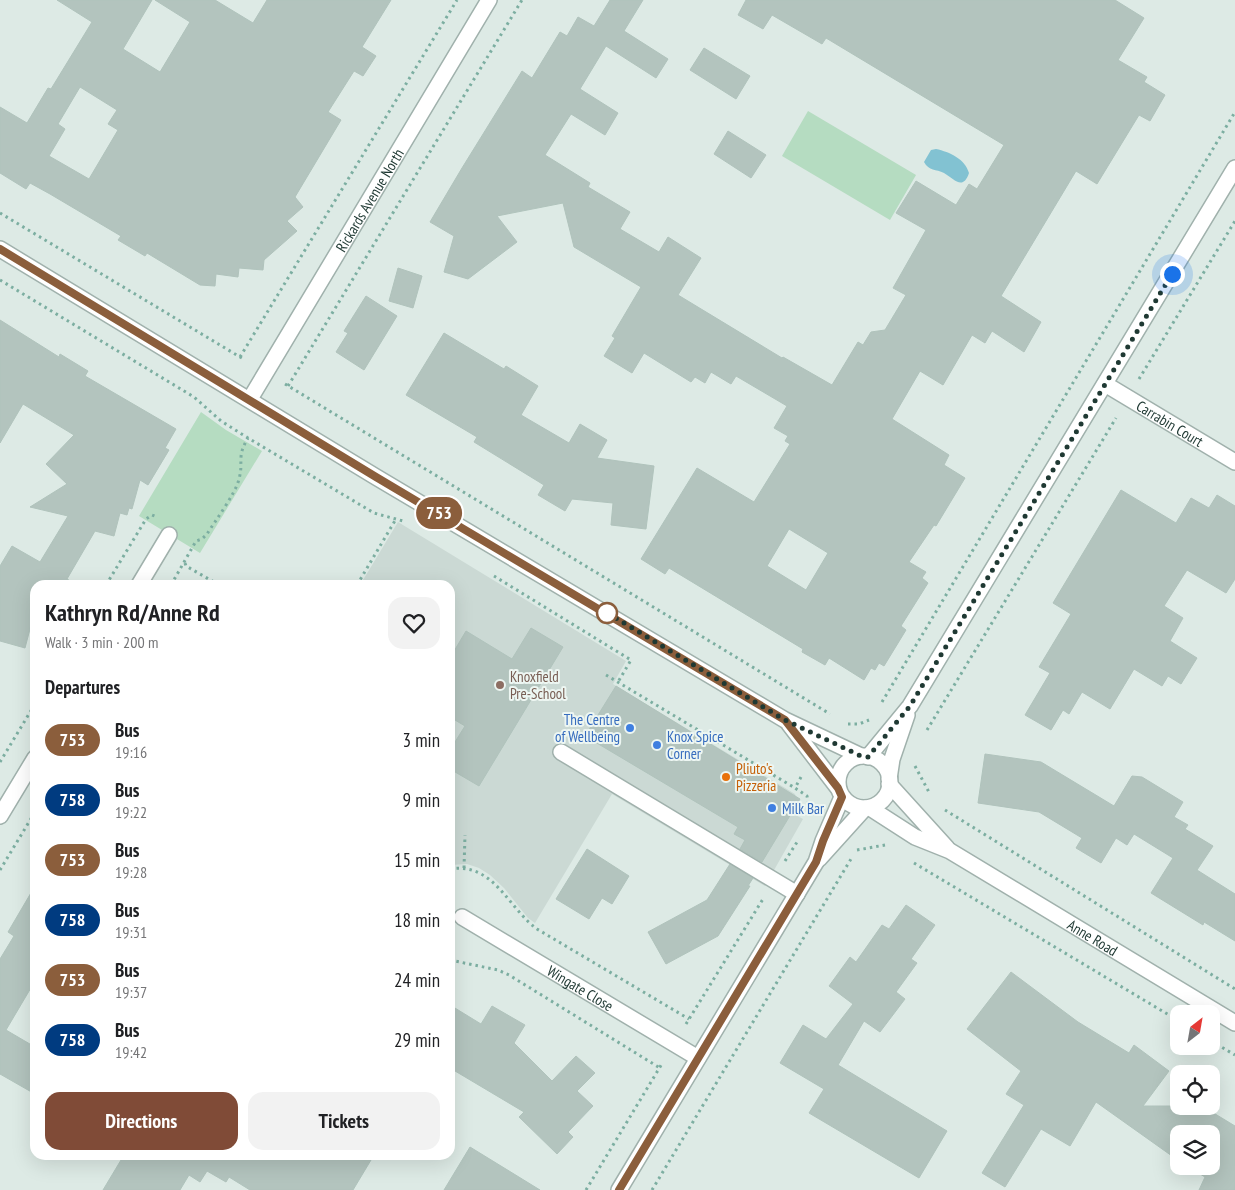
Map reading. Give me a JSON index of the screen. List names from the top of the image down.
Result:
{
  "streets": {
    "street": [
      "Rickards Avenue North",
      "Carrabin Court",
      "Anne Road",
      "Wingate Close"
    ]
  },
  "places": [
    "Knoxfield Pre-School",
    "The Centre of Wellbeing",
    "Knox Spice Corner",
    "Pliuto's Pizzeria",
    "Milk Bar"
  ],
  "lines": ["bus line 753"],
  "north": "top right",
  "page": {
    "on_map": "753",
    "heading": [
      ["Kathryn Rd/Anne Rd", "Walk · 3 min · 200 m"],
      "Departures"
    ],
    "list": [
      {
        "mark": "753",
        "name": "Bus",
        "note": "19:16",
        "value": "3 min"
      },
      {
        "mark": "758",
        "name": "Bus",
        "note": "19:22",
        "value": "9 min"
      },
      {
        "mark": "753",
        "name": "Bus",
        "note": "19:28",
        "value": "15 min"
      },
      {
        "mark": "758",
        "name": "Bus",
        "note": "19:31",
        "value": "18 min"
      },
      {
        "mark": "753",
        "name": "Bus",
        "note": "19:37",
        "value": "24 min"
      },
      {
        "mark": "758",
        "name": "Bus",
        "note": "19:42",
        "value": "29 min"
      }
    ],
    "buttons": ["Directions", "Tickets"]
  }
}
